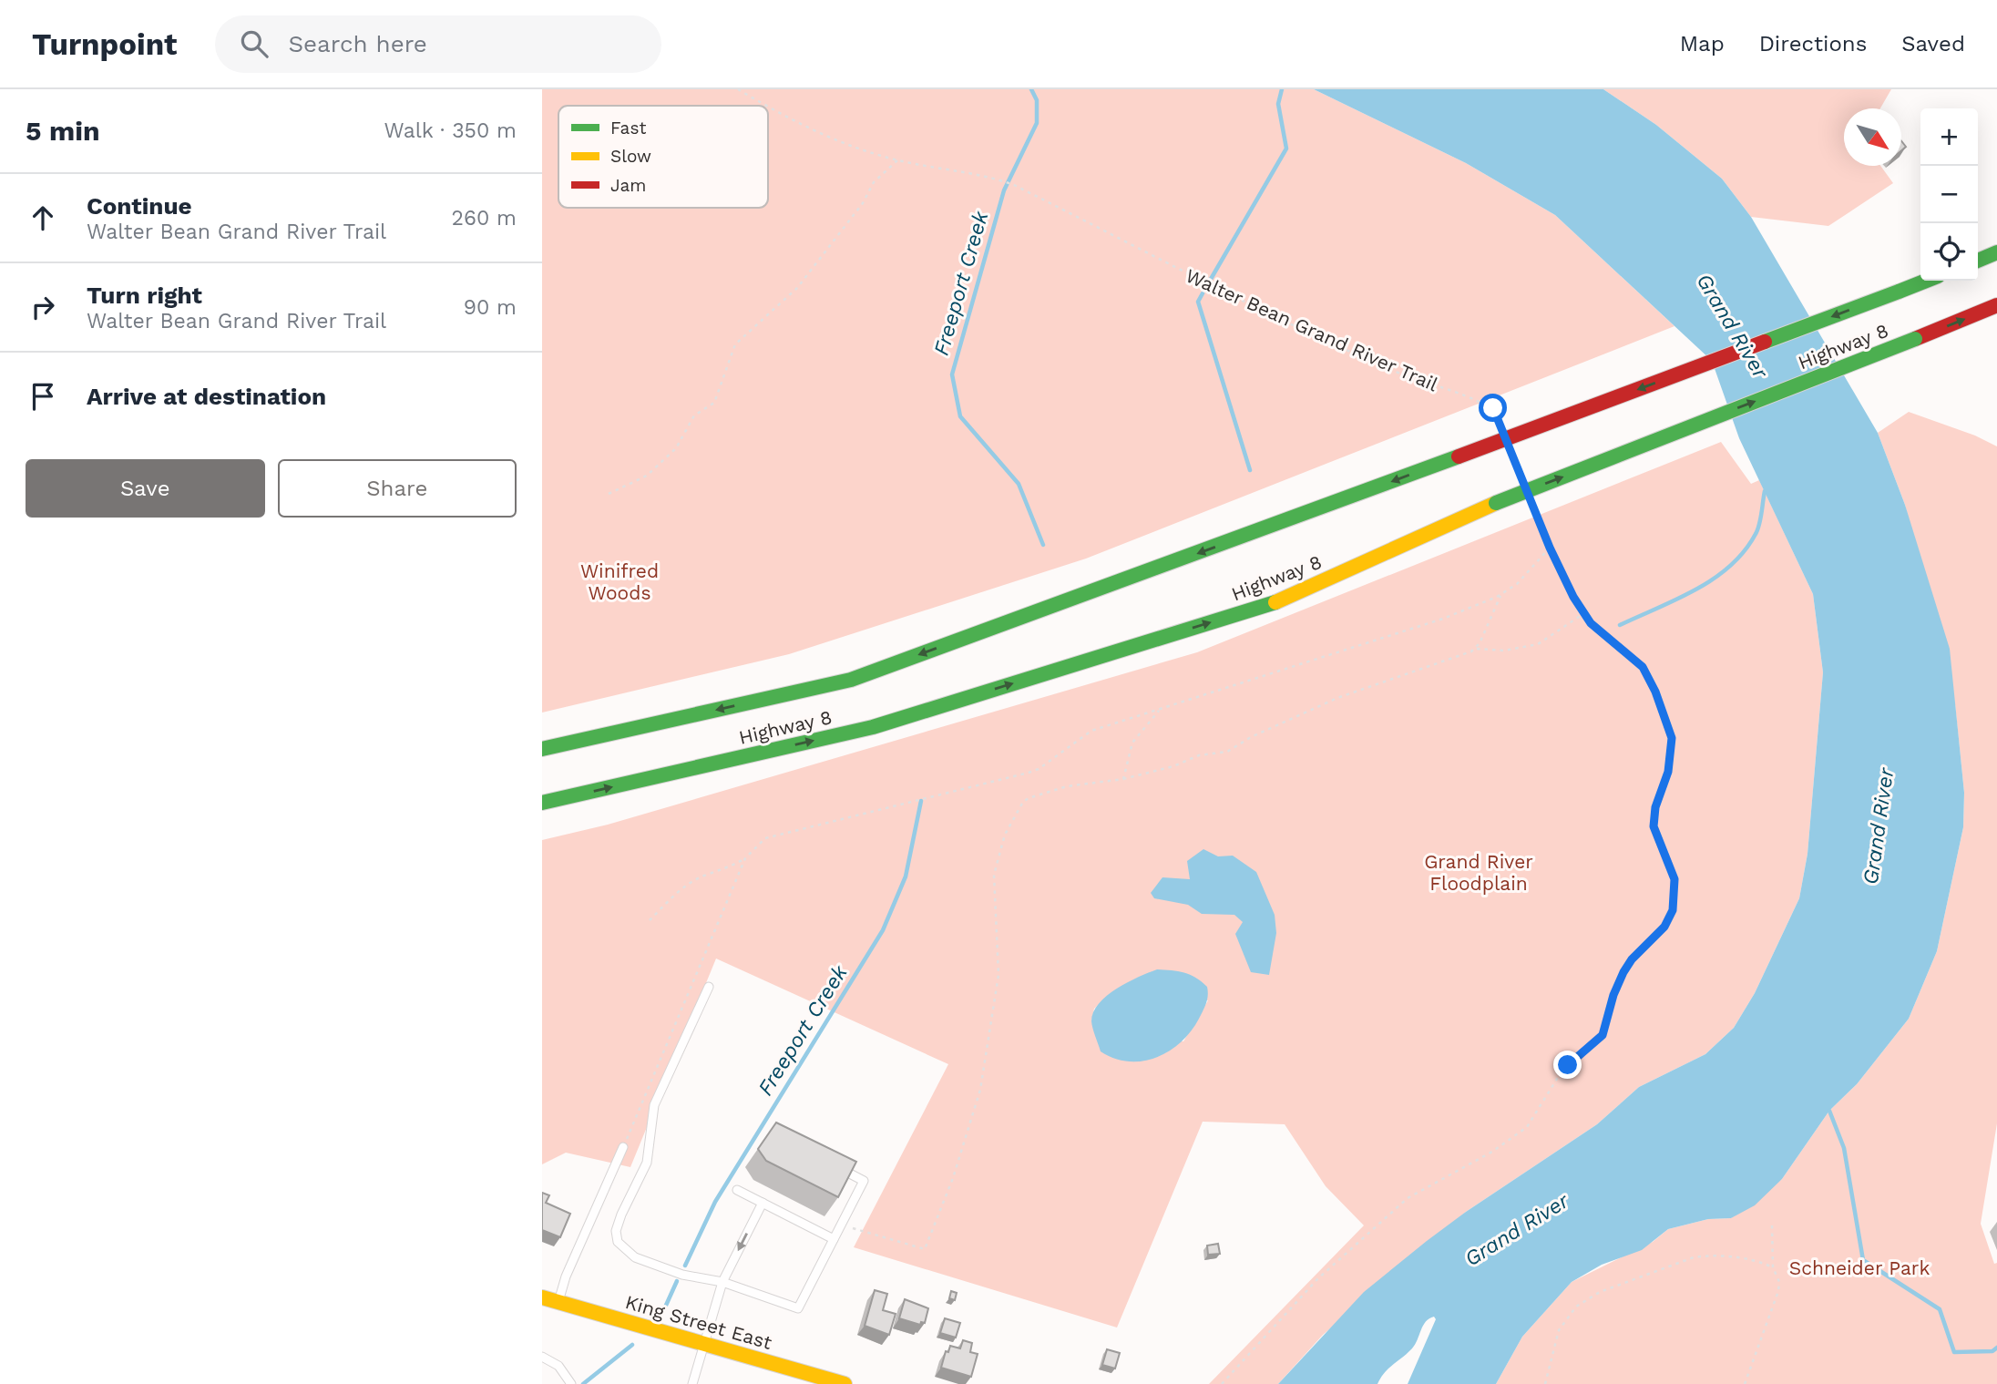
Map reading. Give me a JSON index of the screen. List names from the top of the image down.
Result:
{
  "streets": {
    "main road": ["Highway 8", "King Street East"],
    "path": ["Walter Bean Grand River Trail"]
  },
  "water": ["Freeport Creek", "Grand River"],
  "parks": ["Winifred Woods", "Grand River Floodplain", "Schneider Park"],
  "legend": ["Fast", "Slow", "Jam"],
  "north": "bottom right",
  "page": {
    "header": "Turnpoint",
    "search": "Search here",
    "nav": ["Map", "Directions", "Saved"],
    "heading": ["5 min", "Walk · 350 m"],
    "map_buttons": ["+", "−"],
    "list": [
      ["Continue", "Walter Bean Grand River Trail", "260 m"],
      ["Turn right", "Walter Bean Grand River Trail", "90 m"],
      "Arrive at destination"
    ],
    "buttons": ["Save", "Share"]
  }
}
